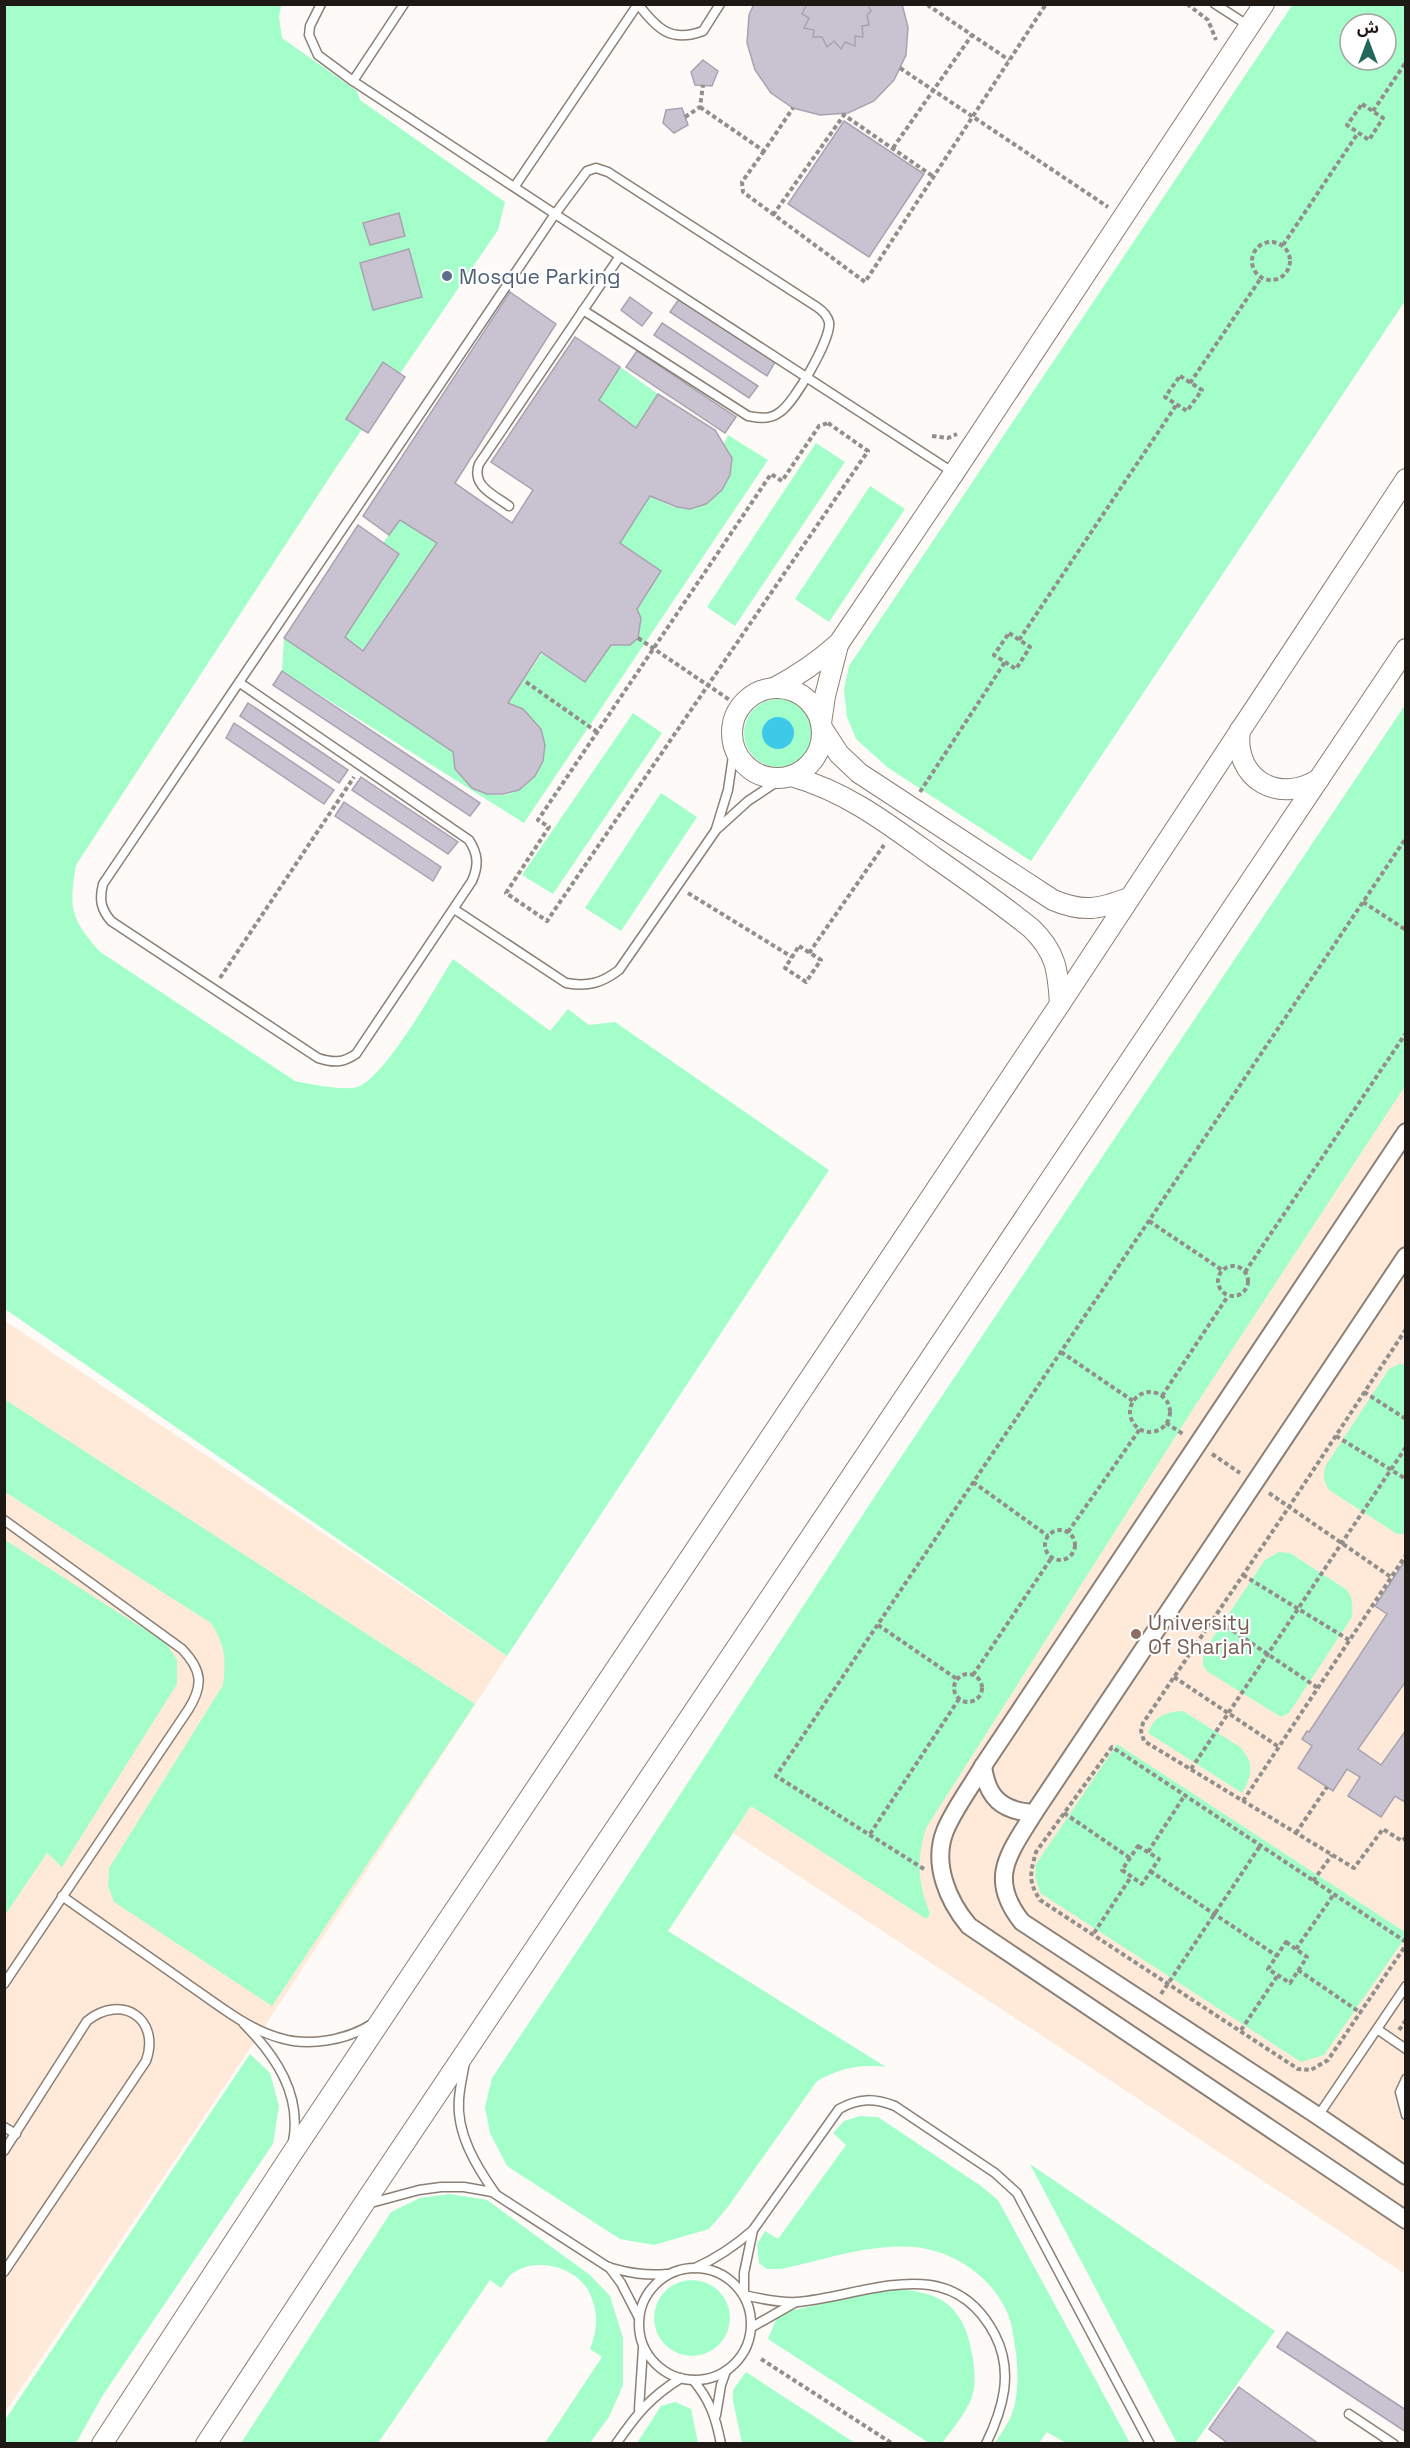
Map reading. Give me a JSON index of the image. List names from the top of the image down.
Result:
{
  "places": ["Mosque Parking", "University Of Sharjah"],
  "north": "top"
}
